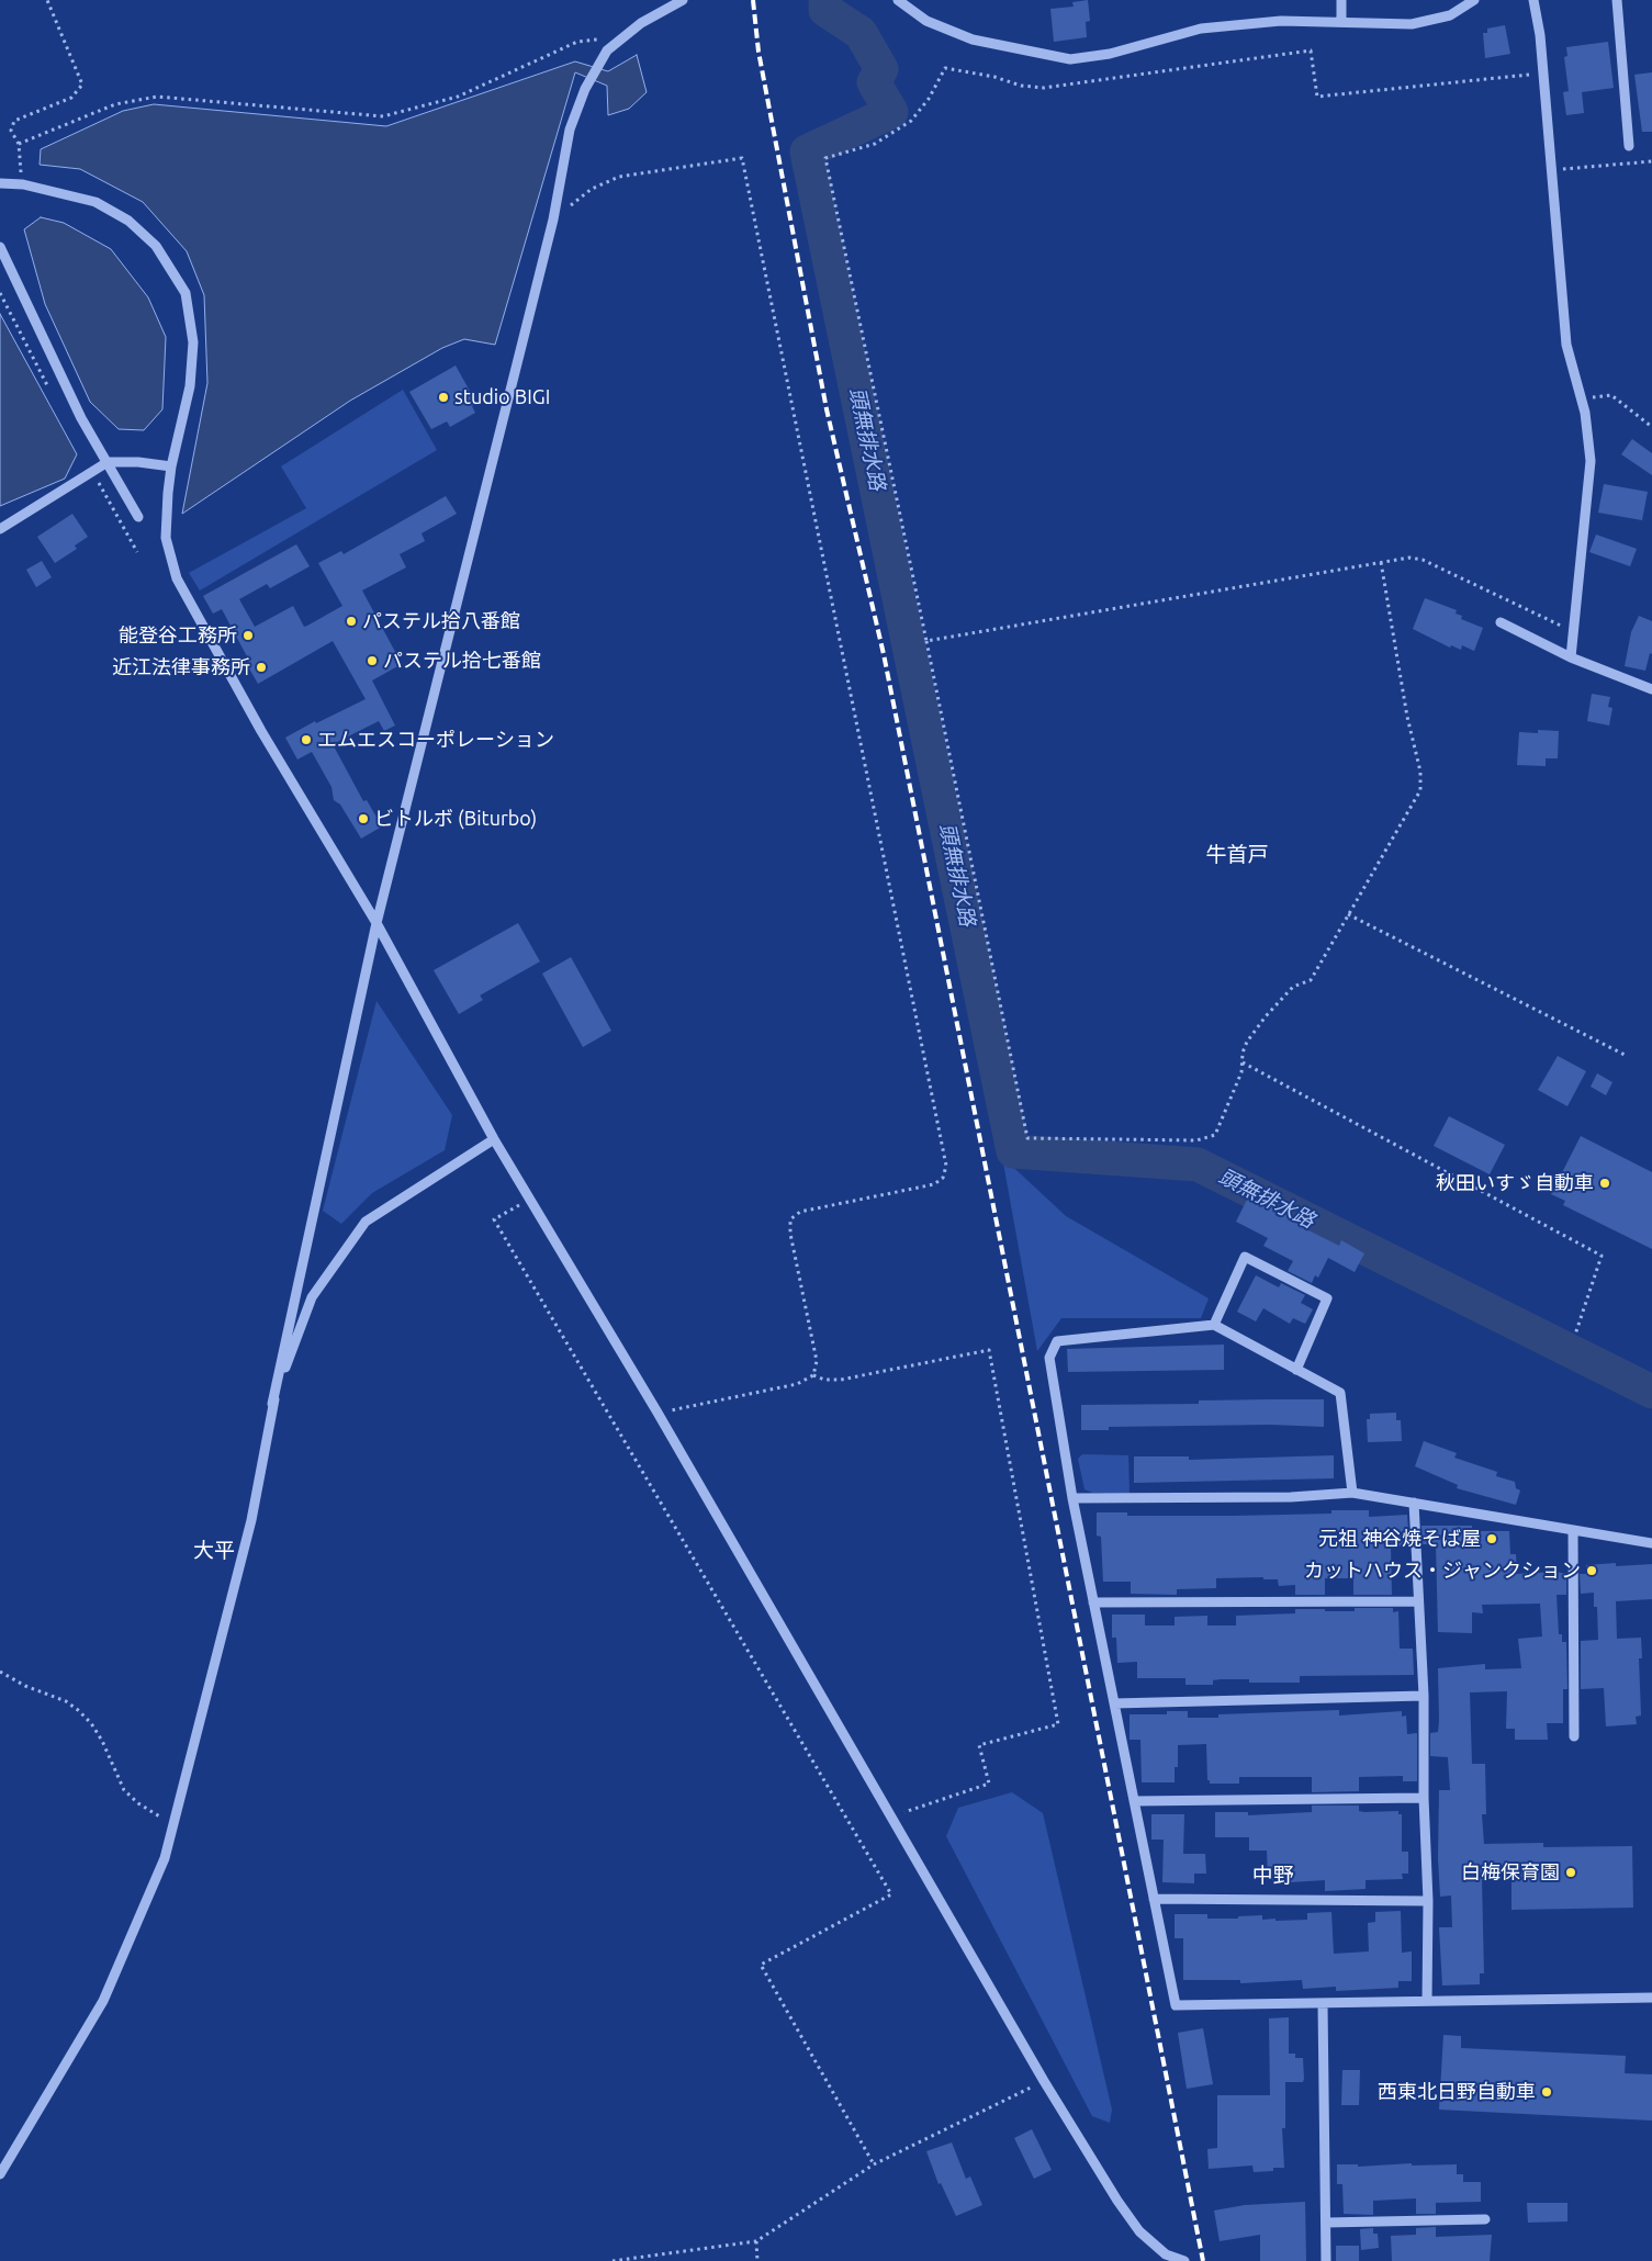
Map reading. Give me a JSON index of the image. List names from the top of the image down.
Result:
{
  "districts": ["牛首戸", "大平", "中野"],
  "water": ["頭無排水路"],
  "places": [
    "studio BIGI",
    "パステル拾八番館",
    "能登谷工務所",
    "パステル拾七番館",
    "近江法律事務所",
    "エムエスコーポレーション",
    "ビトルボ (Biturbo)",
    "秋田いすゞ自動車",
    "元祖 神谷焼そば屋",
    "カットハウス・ジャンクション",
    "白梅保育園",
    "西東北日野自動車"
  ]
}
